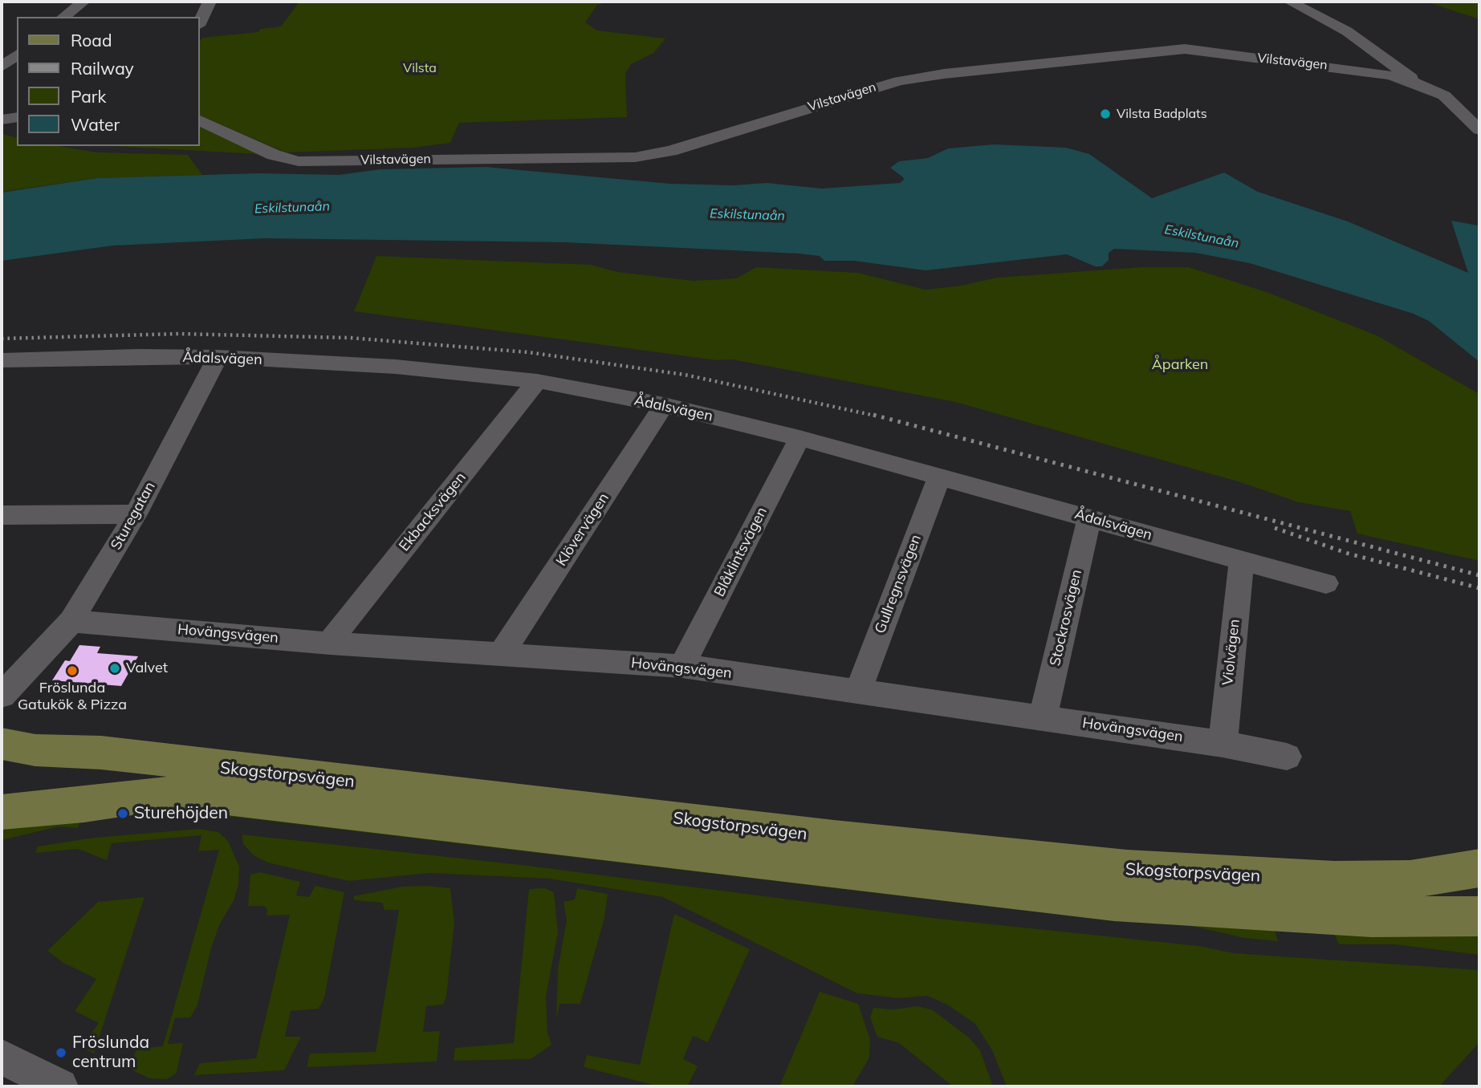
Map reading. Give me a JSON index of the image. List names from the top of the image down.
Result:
{
  "streets": {
    "main road": ["Skogstorpsvägen"],
    "street": [
      "Vilstavägen",
      "Ådalsvägen",
      "Ekbacksvägen",
      "Sturegatan",
      "Klövervägen",
      "Blåklintsvägen",
      "Gullregnsvägen",
      "Stockrosvägen",
      "Hovängsvägen",
      "Violvägen"
    ]
  },
  "crossings": [
    ["Ådalsvägen", "Ekbacksvägen"],
    ["Ådalsvägen", "Sturegatan"],
    ["Ådalsvägen", "Klövervägen"],
    ["Ådalsvägen", "Blåklintsvägen"],
    ["Ådalsvägen", "Gullregnsvägen"],
    ["Ådalsvägen", "Stockrosvägen"],
    ["Ådalsvägen", "Violvägen"],
    ["Ekbacksvägen", "Hovängsvägen"],
    ["Sturegatan", "Hovängsvägen"],
    ["Klövervägen", "Hovängsvägen"],
    ["Blåklintsvägen", "Hovängsvägen"],
    ["Gullregnsvägen", "Hovängsvägen"],
    ["Stockrosvägen", "Hovängsvägen"],
    ["Hovängsvägen", "Violvägen"]
  ],
  "water": ["Eskilstunaån"],
  "parks": ["Vilsta", "Åparken"],
  "places": [
    "Vilsta Badplats",
    "Valvet",
    "Fröslunda Gatukök & Pizza",
    "Sturehöjden",
    "Fröslunda centrum"
  ],
  "legend": [
    "Road",
    "Railway",
    "Park",
    "Water"
  ]
}
